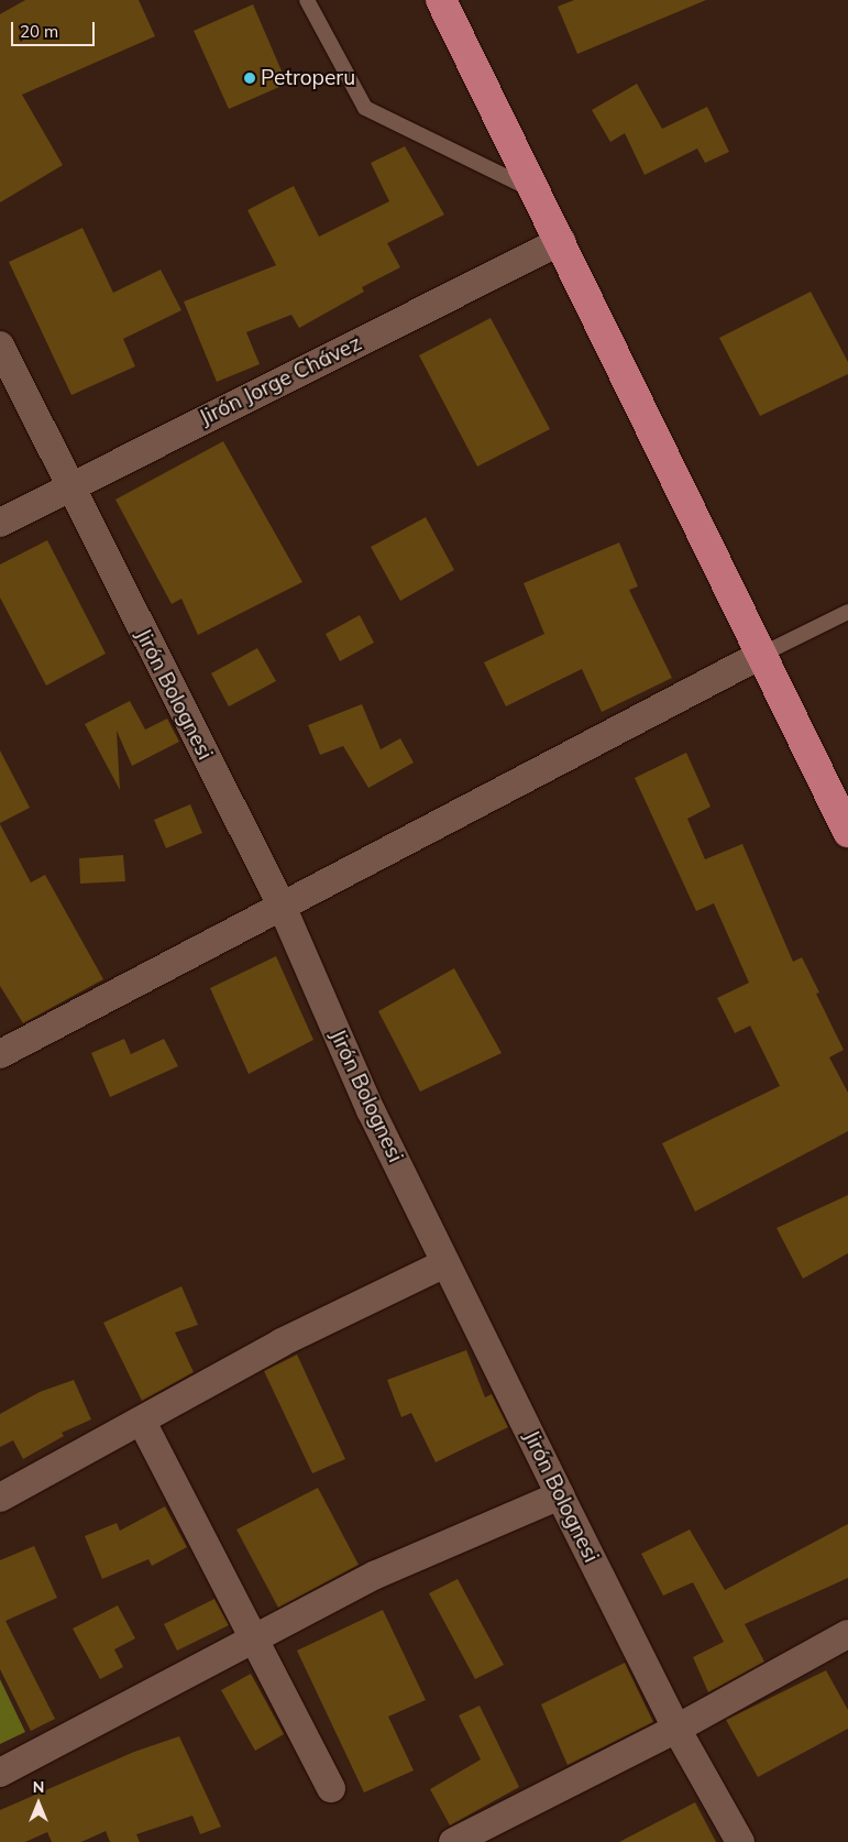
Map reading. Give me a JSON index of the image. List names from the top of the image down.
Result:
{
  "streets": {
    "street": ["Jirón Jorge Chávez", "Jirón Bolognesi"]
  },
  "crossings": [
    ["Jirón Jorge Chávez", "Jirón Bolognesi"]
  ],
  "places": ["Petroperu"],
  "scale_bar": "20 m",
  "north": "top"
}
